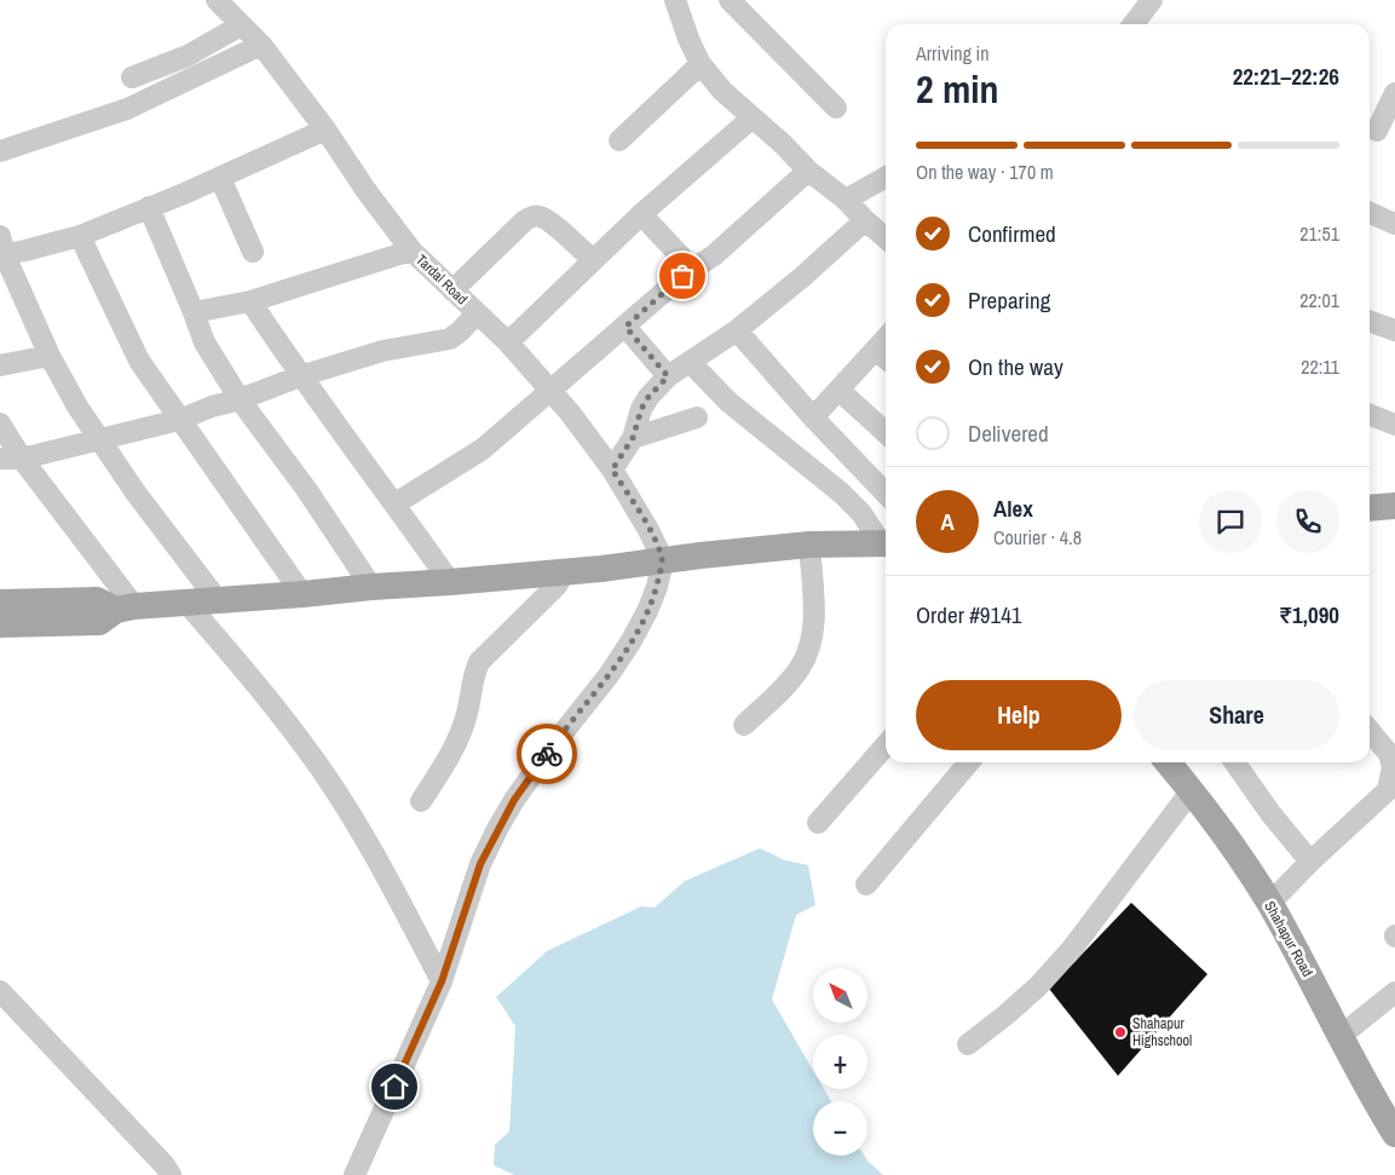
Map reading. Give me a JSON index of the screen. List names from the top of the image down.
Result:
{
  "streets": {
    "main road": ["Shahapur Road"],
    "street": ["Tardal Road"]
  },
  "places": ["Shahapur Highschool"],
  "north": "top left",
  "page": {
    "heading": ["2 min", "Arriving in", "22:21–22:26"],
    "panel": [
      "Alex",
      "Courier · 4.8",
      "Order #9141",
      "₹1,090"
    ],
    "bar": "On the way · 170 m",
    "list": [
      ["Confirmed", "21:51"],
      ["Preparing", "22:01"],
      ["On the way", "22:11"],
      "Delivered"
    ],
    "round": "A",
    "buttons": ["Help", "Share"],
    "map_buttons": ["+", "−"]
  }
}
